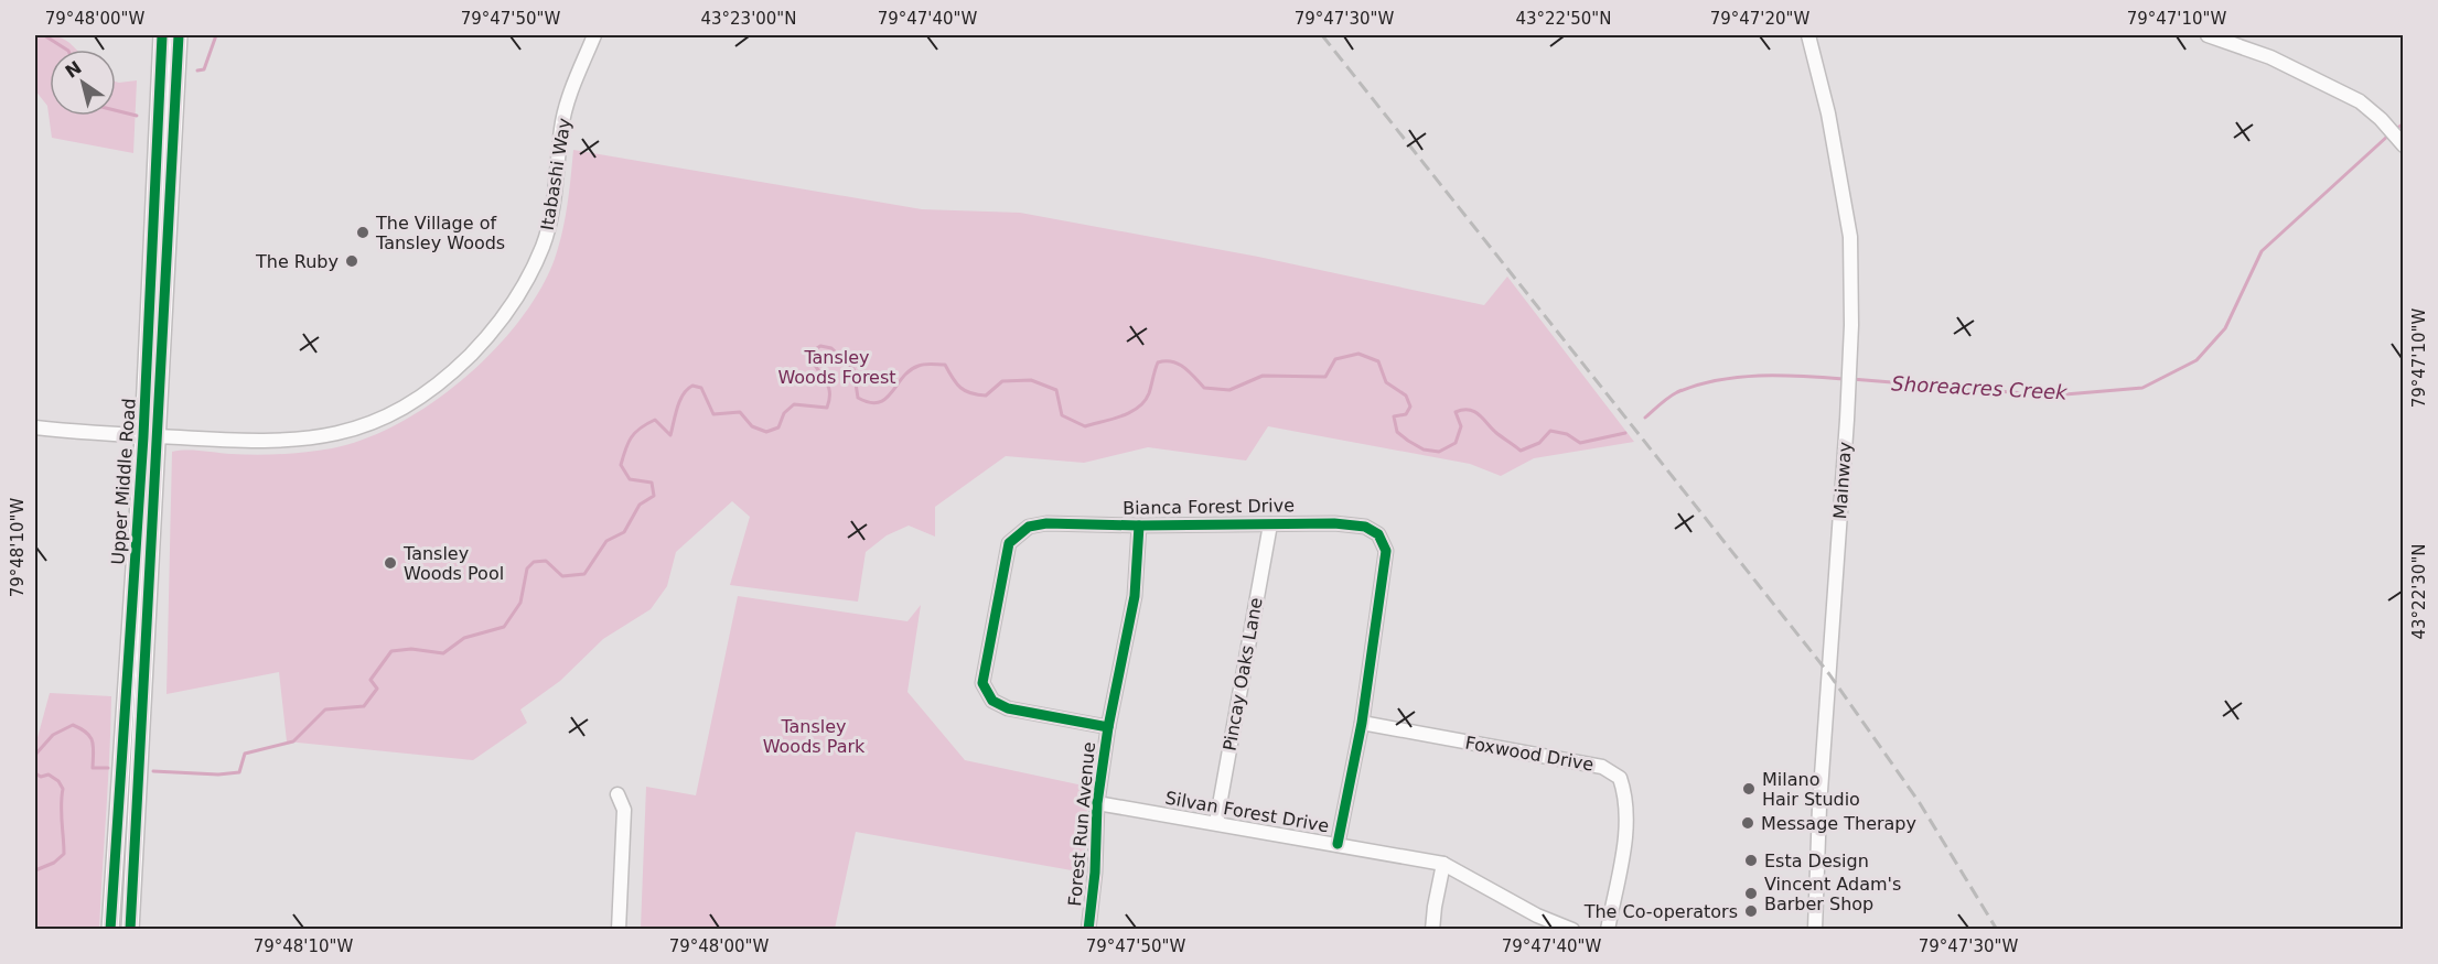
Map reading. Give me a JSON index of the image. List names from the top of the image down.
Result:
{
  "streets": {
    "main road": ["Upper Middle Road"],
    "street": [
      "Itabashi Way",
      "Mainway",
      "Bianca Forest Drive",
      "Pincay Oaks Lane",
      "Foxwood Drive",
      "Silvan Forest Drive",
      "Forest Run Avenue"
    ]
  },
  "crossings": [
    ["Itabashi Way", "Upper Middle Road"],
    ["Bianca Forest Drive", "Pincay Oaks Lane"],
    ["Bianca Forest Drive", "Foxwood Drive"],
    ["Bianca Forest Drive", "Silvan Forest Drive"],
    ["Bianca Forest Drive", "Forest Run Avenue"],
    ["Pincay Oaks Lane", "Silvan Forest Drive"],
    ["Silvan Forest Drive", "Forest Run Avenue"]
  ],
  "water": ["Shoreacres Creek"],
  "parks": ["Tansley Woods Forest", "Tansley Woods Park"],
  "places": [
    "The Village of Tansley Woods",
    "The Ruby",
    "Tansley Woods Pool",
    "Milano Hair Studio",
    "Message Therapy",
    "Esta Design",
    "Vincent Adam's Barber Shop",
    "The Co-operators"
  ],
  "north": "top left",
  "coordinates": [
    "79°48'00\"W",
    "79°47'50\"W",
    "43°23'00\"N",
    "79°47'40\"W",
    "79°47'30\"W",
    "43°22'50\"N",
    "79°47'20\"W",
    "79°47'10\"W",
    "79°48'10\"W",
    "43°22'30\"N"
  ]
}
